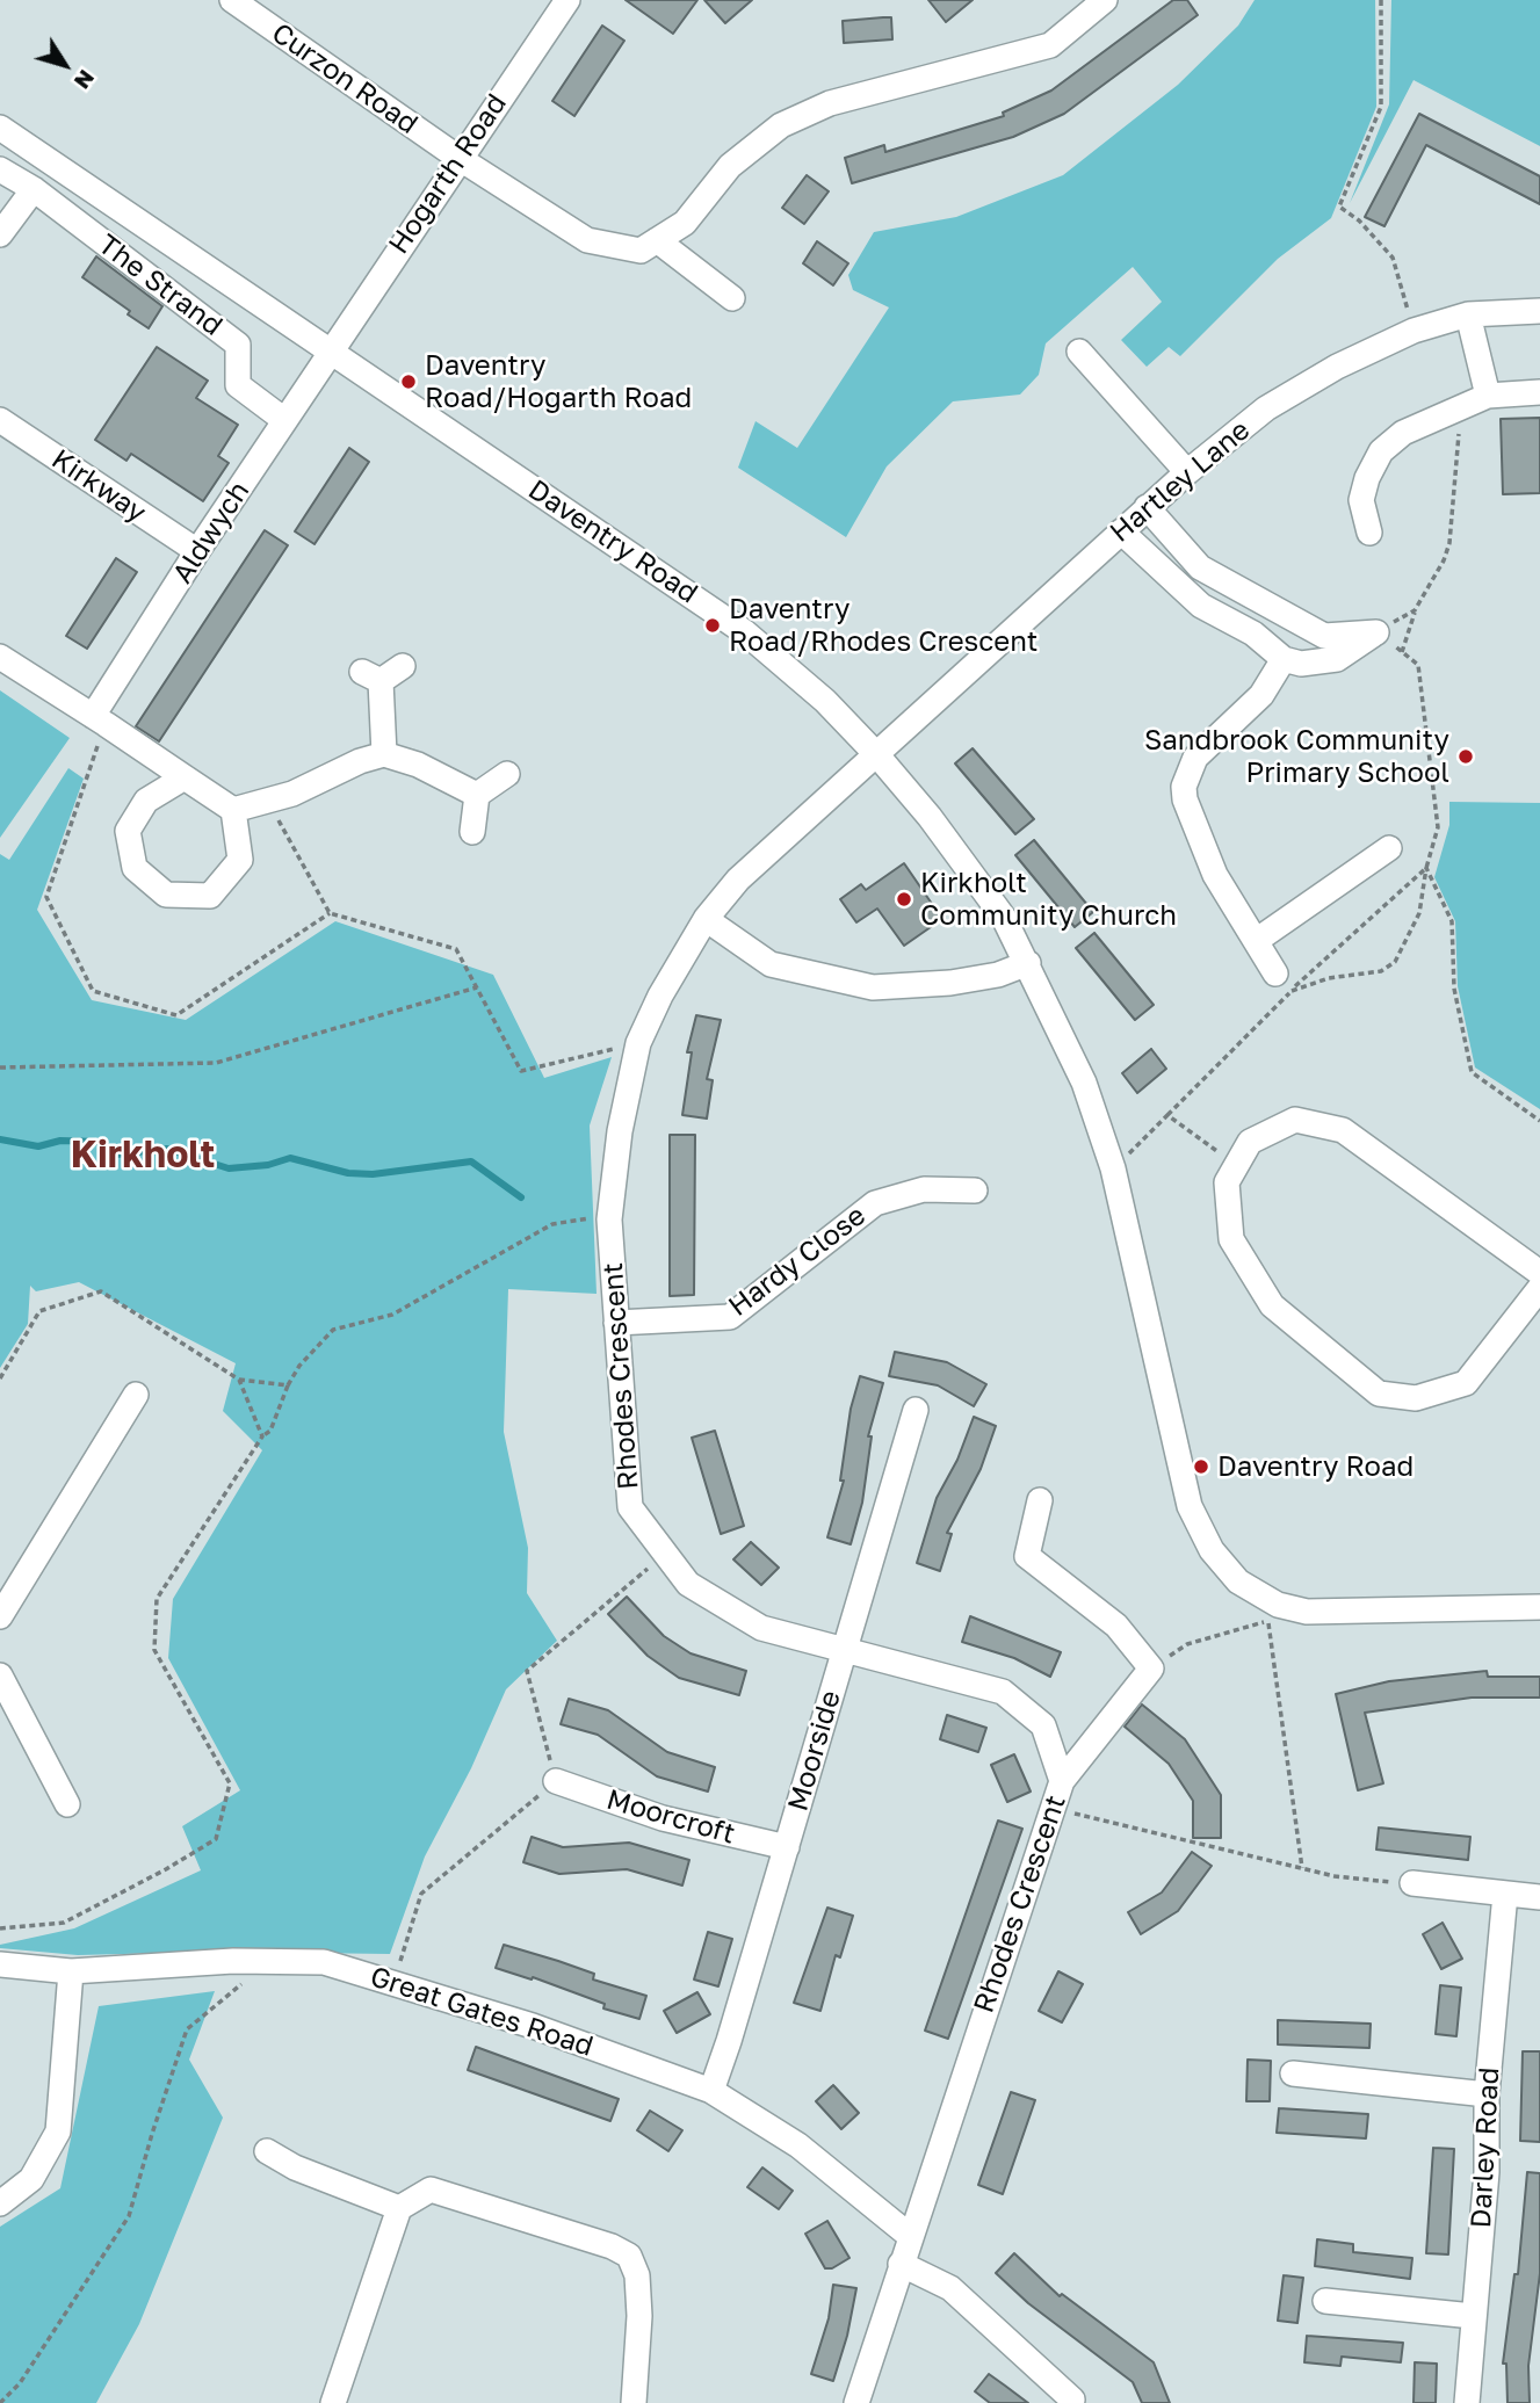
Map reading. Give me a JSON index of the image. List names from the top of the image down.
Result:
{
  "streets": {
    "street": [
      "Curzon Road",
      "Hogarth Road",
      "The Strand",
      "Hartley Lane",
      "Kirkway",
      "Aldwych",
      "Daventry Road",
      "Hardy Close",
      "Rhodes Crescent",
      "Moorside",
      "Moorcroft",
      "Great Gates Road",
      "Darley Road"
    ]
  },
  "crossings": [
    ["Curzon Road", "Hogarth Road"],
    ["Hogarth Road", "Aldwych"],
    ["Hogarth Road", "Daventry Road"],
    ["The Strand", "Aldwych"],
    ["Hartley Lane", "Daventry Road"],
    ["Hartley Lane", "Rhodes Crescent"],
    ["Kirkway", "Aldwych"],
    ["Aldwych", "Daventry Road"],
    ["Daventry Road", "Rhodes Crescent"],
    ["Hardy Close", "Rhodes Crescent"],
    ["Rhodes Crescent", "Moorside"],
    ["Rhodes Crescent", "Great Gates Road"],
    ["Moorside", "Moorcroft"],
    ["Moorside", "Great Gates Road"]
  ],
  "districts": ["Kirkholt"],
  "places": [
    "Daventry Road/Hogarth Road",
    "Daventry Road/Rhodes Crescent",
    "Sandbrook Community Primary School",
    "Kirkholt Community Church",
    "Daventry Road"
  ],
  "north": "bottom right"
}
